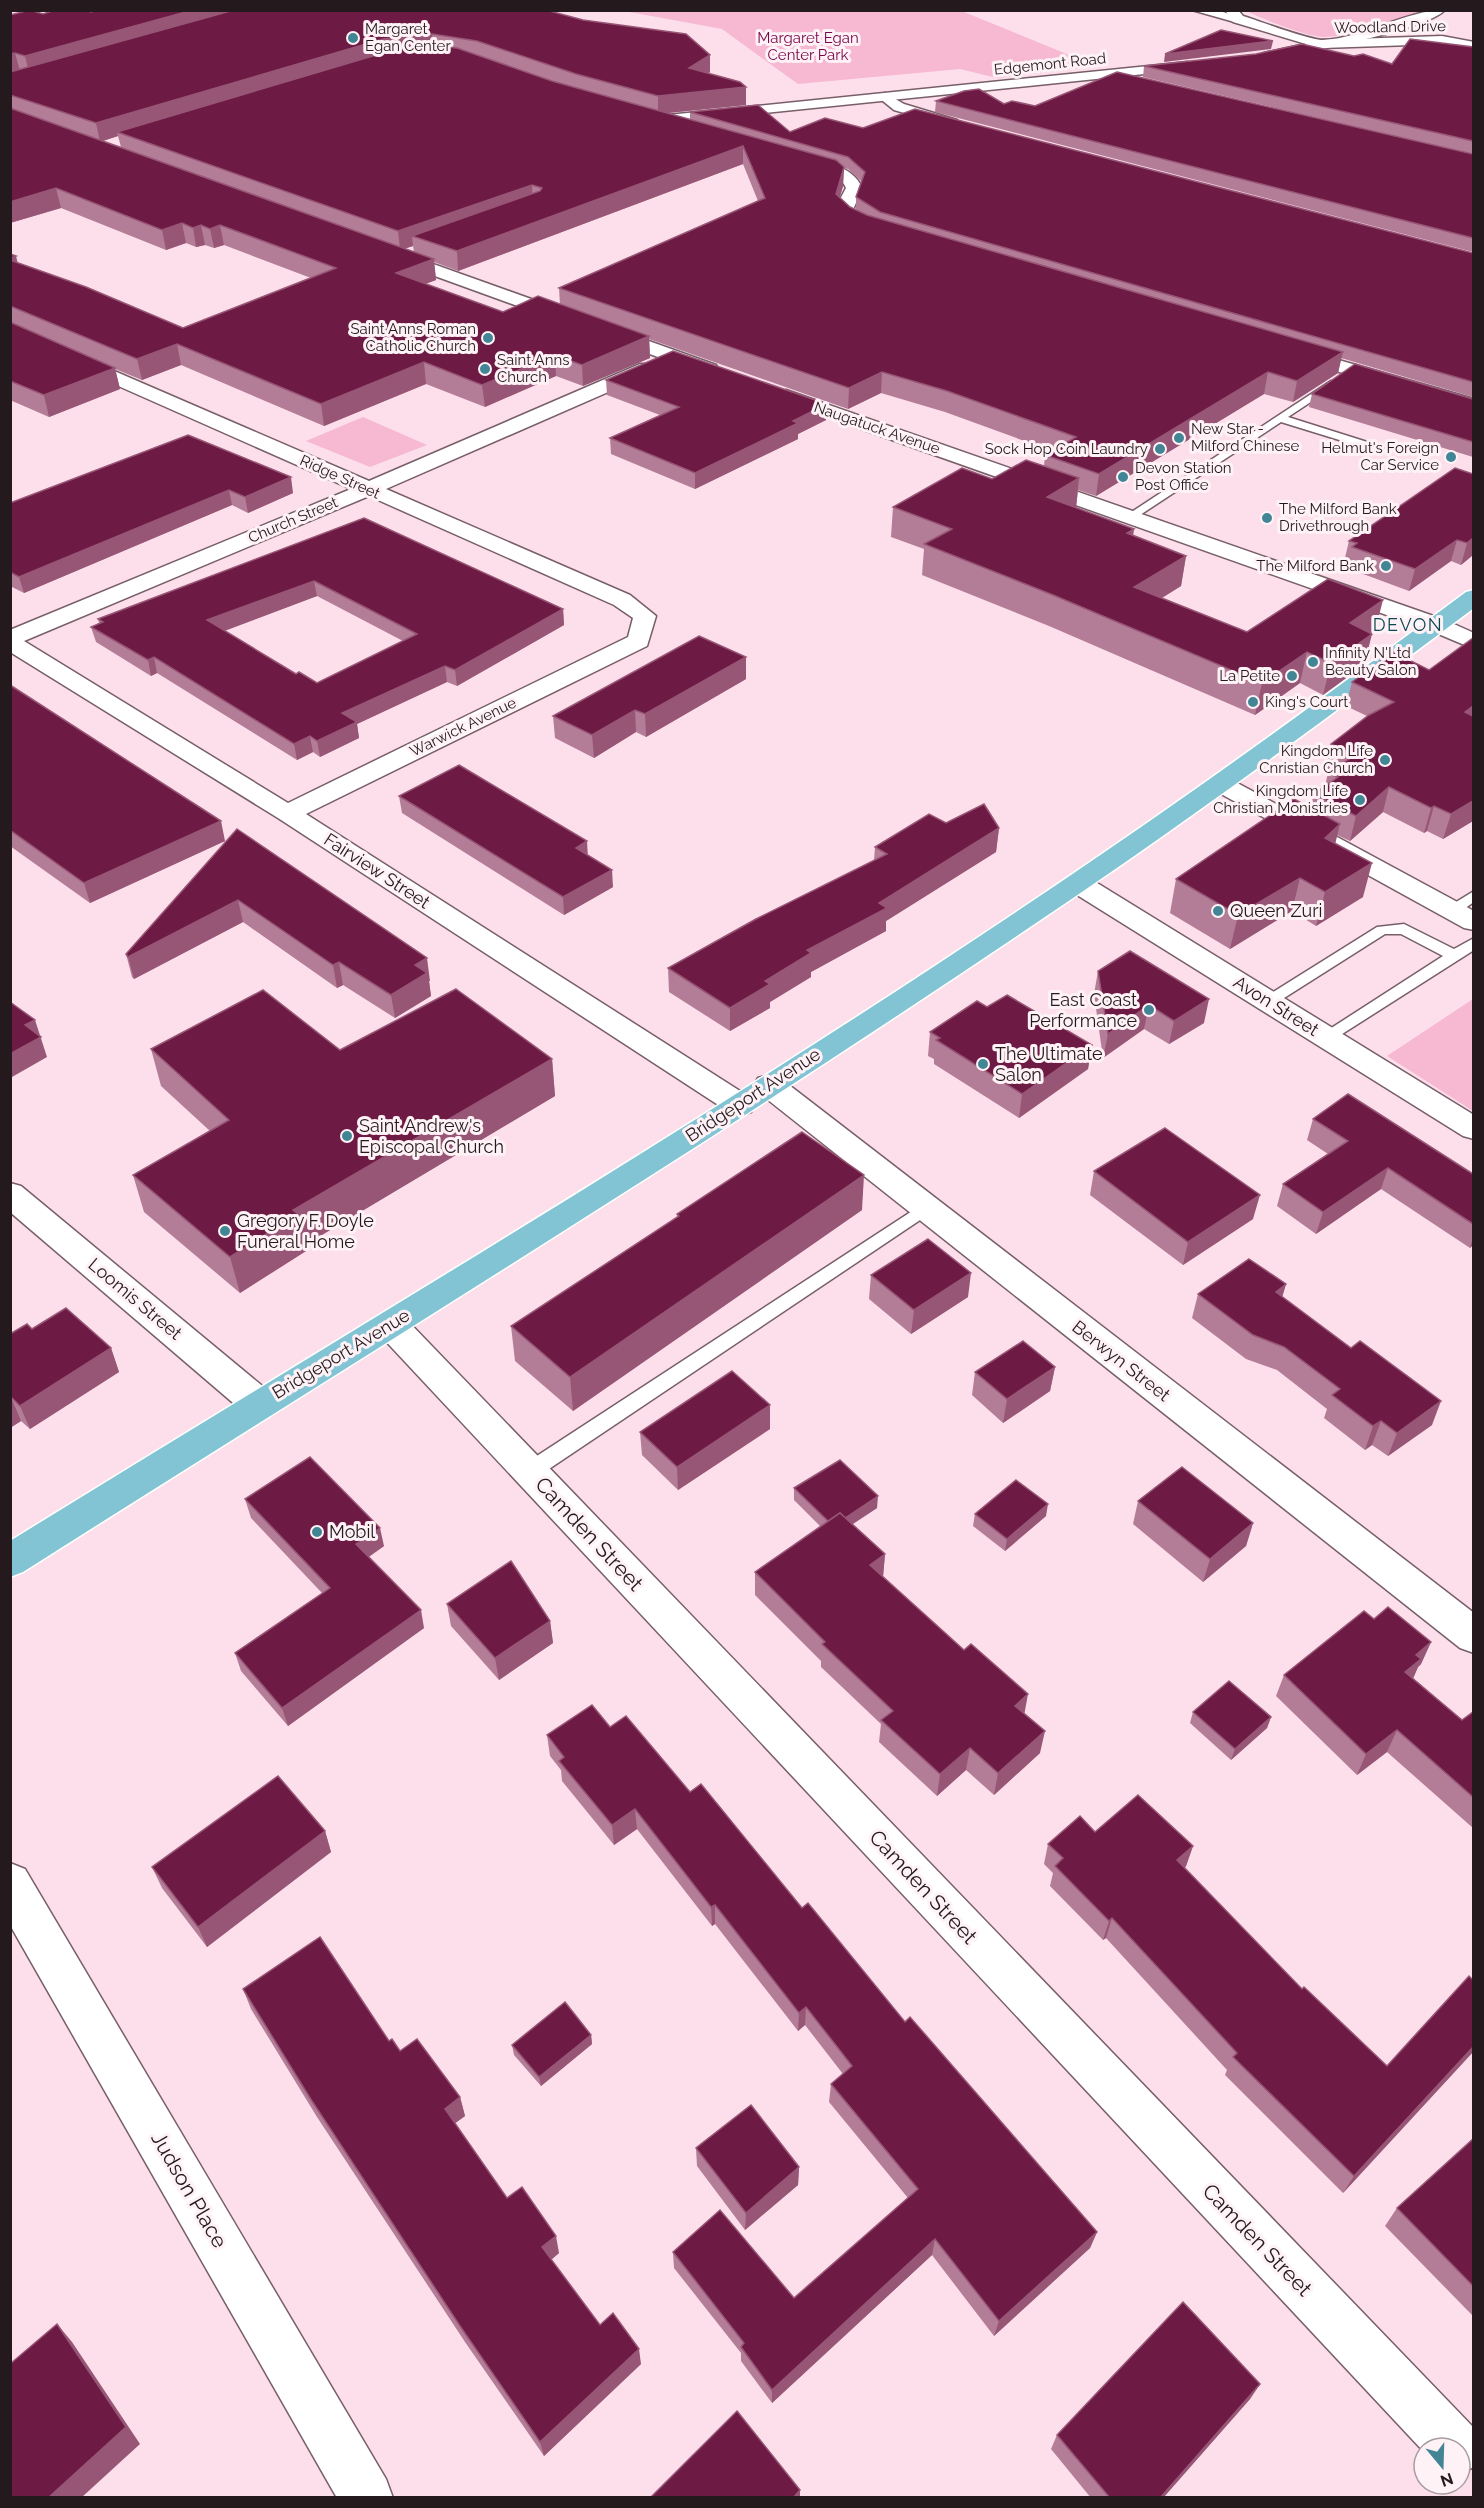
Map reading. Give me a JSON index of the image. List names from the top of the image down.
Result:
{
  "streets": {
    "main road": ["Bridgeport Avenue"],
    "street": [
      "Woodland Drive",
      "Edgemont Road",
      "Naugatuck Avenue",
      "Ridge Street",
      "Church Street",
      "Warwick Avenue",
      "Fairview Street",
      "Avon Street",
      "Loomis Street",
      "Berwyn Street",
      "Camden Street",
      "Judson Place"
    ]
  },
  "crossings": [
    ["Naugatuck Avenue", "Bridgeport Avenue"],
    ["Ridge Street", "Church Street"],
    ["Ridge Street", "Warwick Avenue"],
    ["Church Street", "Fairview Street"],
    ["Warwick Avenue", "Fairview Street"],
    ["Fairview Street", "Bridgeport Avenue"],
    ["Avon Street", "Bridgeport Avenue"],
    ["Bridgeport Avenue", "Loomis Street"],
    ["Bridgeport Avenue", "Berwyn Street"],
    ["Bridgeport Avenue", "Camden Street"]
  ],
  "districts": ["DEVON"],
  "parks": ["Margaret Egan Center Park"],
  "places": [
    "Margaret Egan Center",
    "Saint Anns Roman Catholic Church",
    "Saint Anns Church",
    "New Star - Milford Chinese",
    "Sock Hop Coin Laundry",
    "Helmut's Foreign Car Service",
    "Devon Station Post Office",
    "The Milford Bank Drivethrough",
    "The Milford Bank",
    "Infinity N'Ltd Beauty Salon",
    "La Petite",
    "King's Court",
    "Kingdom Life Cnristian Church",
    "Kingdom Life Christian Monistries",
    "Queen Zuri",
    "East Coast Performance",
    "The Ultimate Salon",
    "Saint Andrew's Episcopal Church",
    "Gregory F. Doyle Funeral Home",
    "Mobil"
  ],
  "north": "bottom"
}
